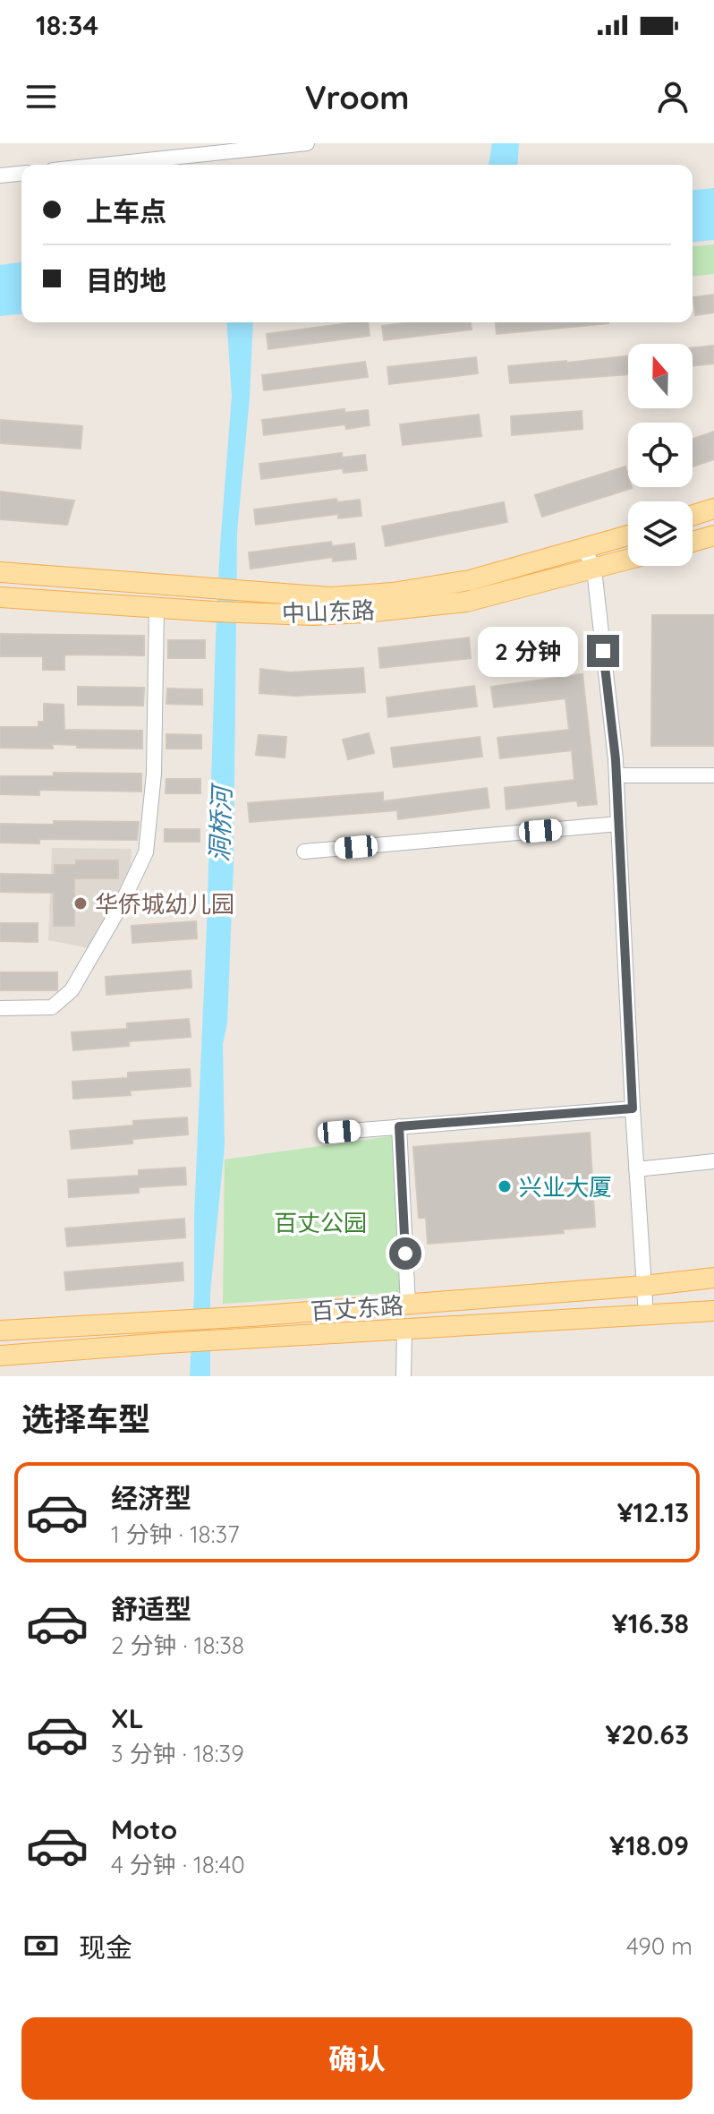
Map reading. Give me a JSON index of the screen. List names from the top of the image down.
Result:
{
  "streets": {
    "main road": ["中山东路", "百丈东路"]
  },
  "water": ["洞桥河"],
  "parks": ["百丈公园"],
  "places": ["华侨城幼儿园", "兴业大厦"],
  "north": "top",
  "page": {
    "status": "18:34",
    "header": "Vroom",
    "banner": ["上车点", "目的地"],
    "bubble": "2 分钟",
    "heading": "选择车型",
    "list": [
      {
        "name": "经济型",
        "note": "1 分钟 · 18:37",
        "value": "¥12.13"
      },
      {
        "name": "舒适型",
        "note": "2 分钟 · 18:38",
        "value": "¥16.38"
      },
      {
        "name": "XL",
        "note": "3 分钟 · 18:39",
        "value": "¥20.63"
      },
      {
        "name": "Moto",
        "note": "4 分钟 · 18:40",
        "value": "¥18.09"
      }
    ],
    "pay": ["现金", "490 m"],
    "buttons": "确认"
  }
}
